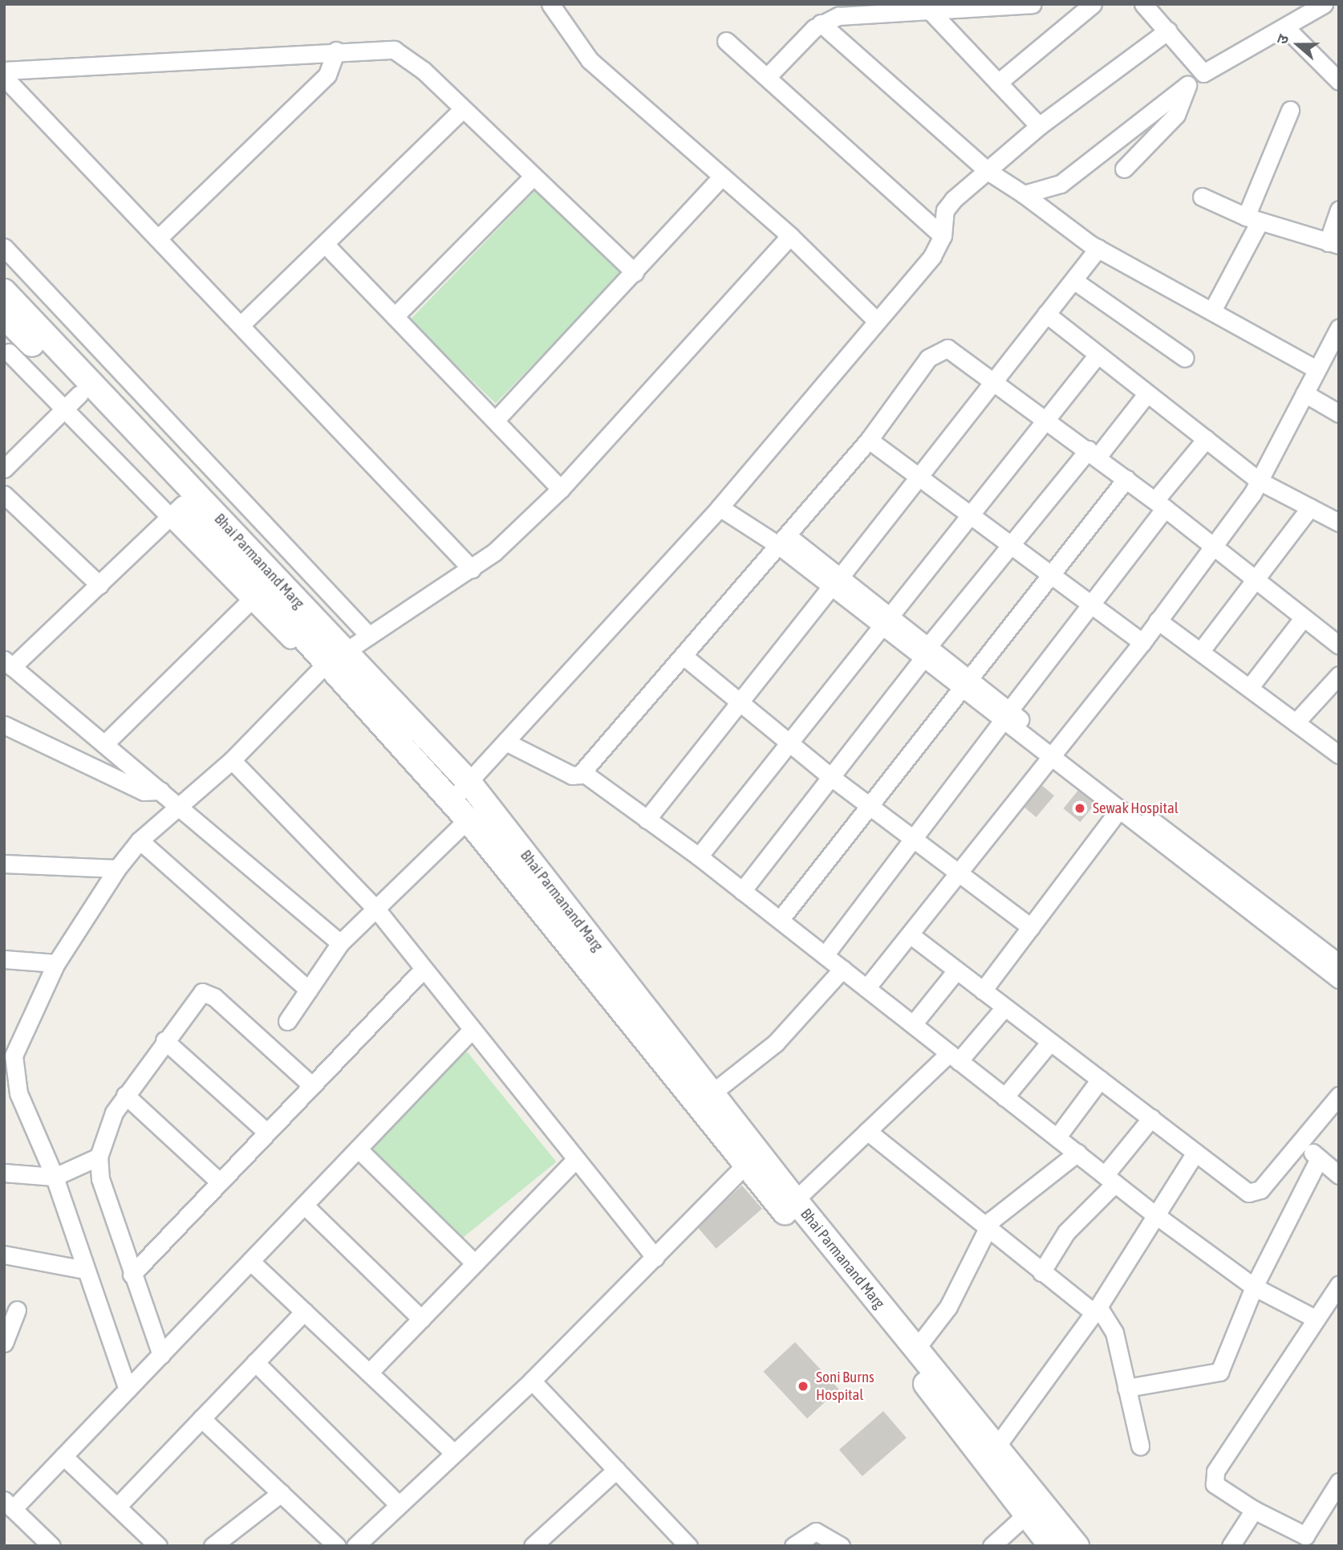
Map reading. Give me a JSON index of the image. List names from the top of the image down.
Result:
{
  "streets": {
    "street": ["Bhai Parmanand Marg"]
  },
  "places": ["Sewak Hospital", "Soni Burns Hospital"],
  "north": "left"
}
